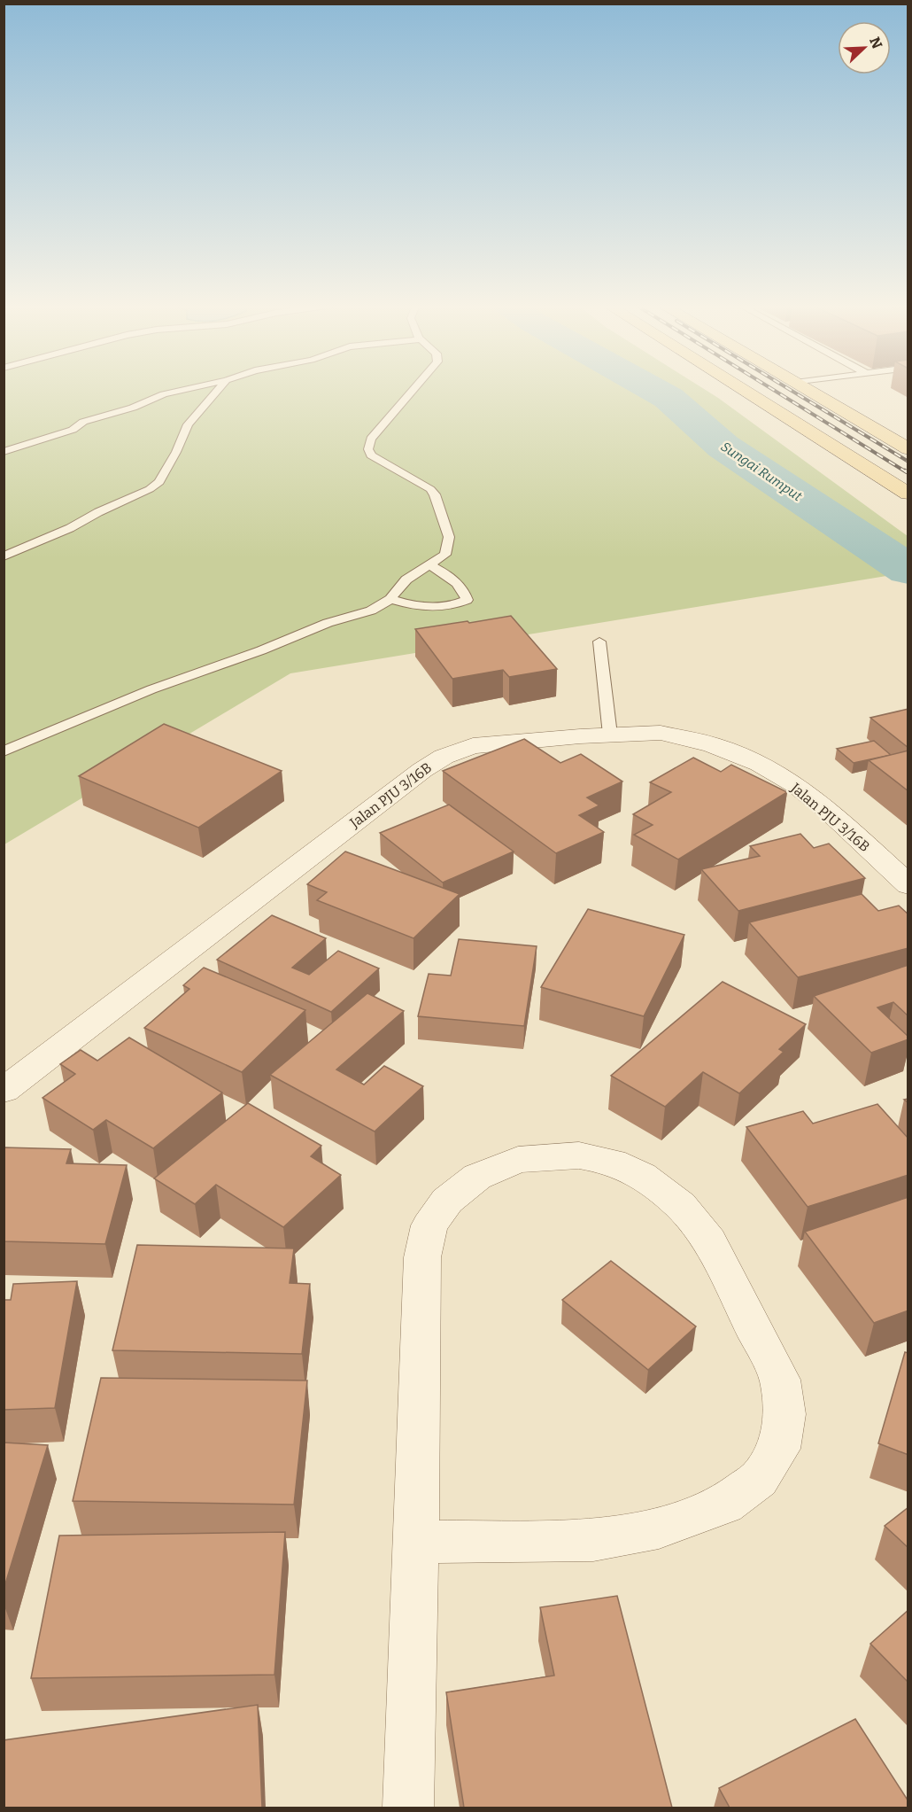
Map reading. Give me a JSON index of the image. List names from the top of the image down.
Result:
{
  "streets": {
    "street": ["Jalan PJU 3/16B"]
  },
  "water": ["Sungai Rumput"],
  "north": "top right"
}
